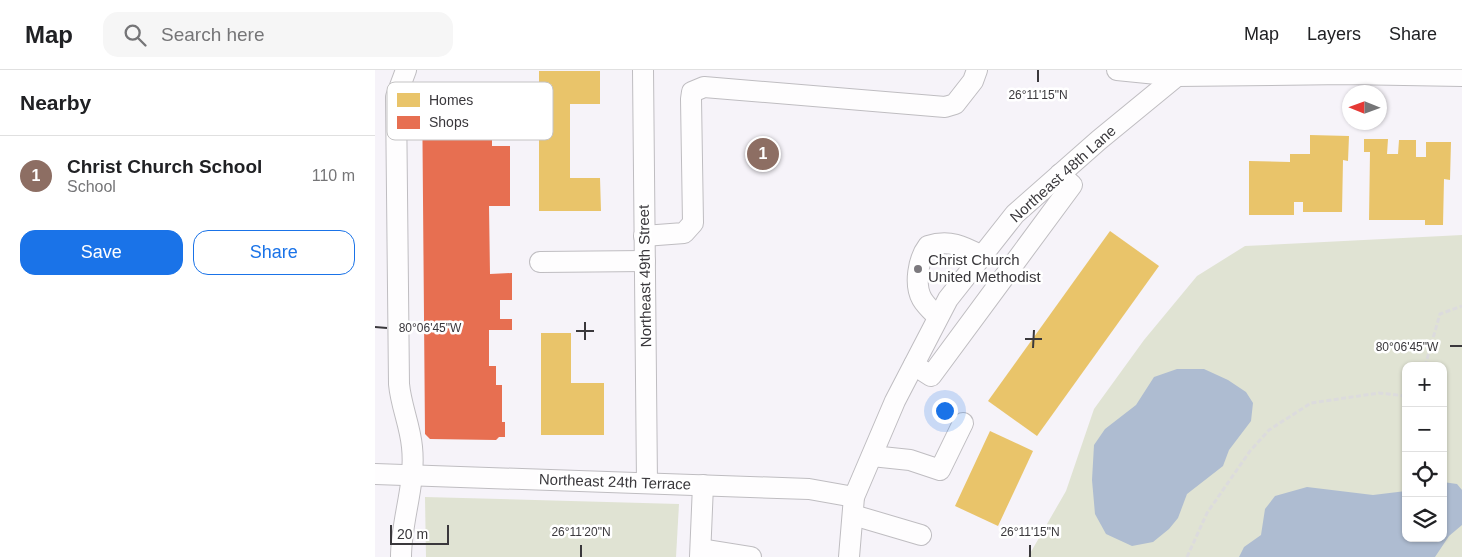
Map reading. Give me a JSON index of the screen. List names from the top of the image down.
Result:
{
  "streets": {
    "street": ["Northeast 48th Lane", "Northeast 49th Street", "Northeast 24th Terrace"]
  },
  "crossings": [
    ["Northeast 48th Lane", "Northeast 24th Terrace"],
    ["Northeast 49th Street", "Northeast 24th Terrace"]
  ],
  "places": ["Christ Church United Methodist"],
  "legend": ["Homes", "Shops"],
  "scale_bar": "20 m",
  "north": "left",
  "page": {
    "header": "Map",
    "search": "Search here",
    "nav": ["Map", "Layers", "Share"],
    "heading": "Nearby",
    "list": [
      {
        "mark": "1",
        "name": "Christ Church School",
        "note": "School",
        "value": "110 m"
      }
    ],
    "pins": "1",
    "buttons": ["Save", "Share"],
    "map_buttons": ["+", "−"],
    "scale": "20 m"
  },
  "coordinates": ["26°11'15\"N", "80°06'45\"W", "26°11'20\"N"]
}
